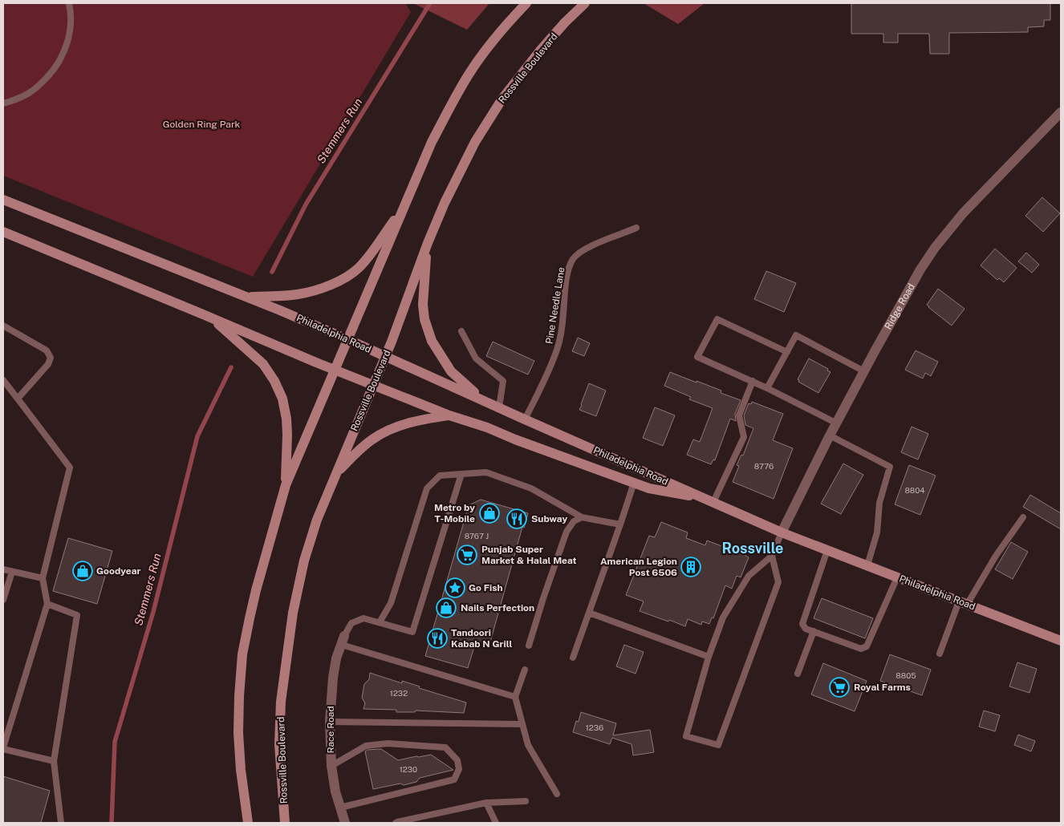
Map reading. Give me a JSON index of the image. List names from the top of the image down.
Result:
{
  "streets": {
    "main road": ["Rossville Boulevard", "Philadelphia Road"],
    "street": ["Ridge Road", "Race Road"],
    "lane": ["Pine Needle Lane"]
  },
  "crossings": [
    ["Rossville Boulevard", "Philadelphia Road"],
    ["Pine Needle Lane", "Philadelphia Road"],
    ["Ridge Road", "Philadelphia Road"]
  ],
  "districts": ["Rossville"],
  "water": ["Stemmers Run"],
  "parks": ["Golden Ring Park"],
  "places": {
    "shop": ["Metro by T-Mobile", "Goodyear", "Nails Perfection"],
    "restaurant": ["Subway", "Tandoori Kabab N Grill"],
    "supermarket": ["Punjab Super Market & Halal Meat", "Royal Farms"],
    "building": ["American Legion Post 6506"],
    "place": ["Go Fish"]
  },
  "house_numbers": [
    "8776",
    "8804",
    "8767 J",
    "8805",
    "1232",
    "1236",
    "1230"
  ]
}
